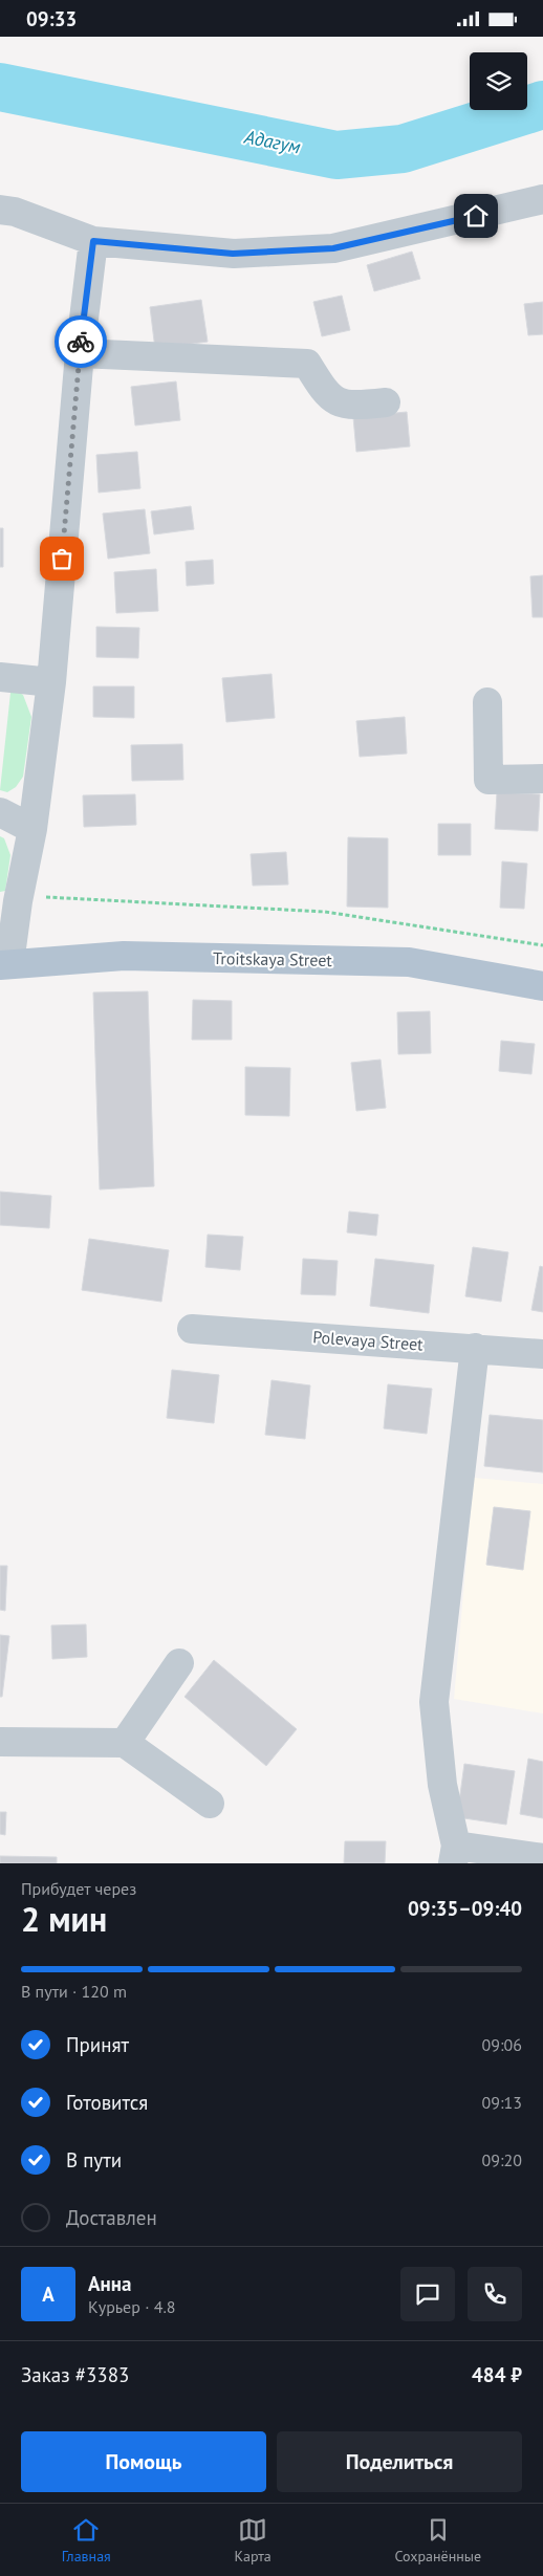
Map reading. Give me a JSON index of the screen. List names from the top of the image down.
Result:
{
  "streets": {
    "main road": ["Troitskaya Street"],
    "street": ["Polevaya Street"]
  },
  "water": ["Адагум"],
  "page": {
    "status": "09:33",
    "heading": ["2 мин", "Прибудет через", "09:35–09:40"],
    "panel": [
      "Анна",
      "Курьер · 4.8",
      "Заказ #3383",
      "484 ₽"
    ],
    "bar": "В пути · 120 m",
    "list": [
      ["Принят", "09:06"],
      ["Готовится", "09:13"],
      ["В пути", "09:20"],
      "Доставлен"
    ],
    "round": "А",
    "buttons": ["Помощь", "Поделиться"],
    "tabs": ["Главная", "Карта", "Сохранённые"]
  }
}
